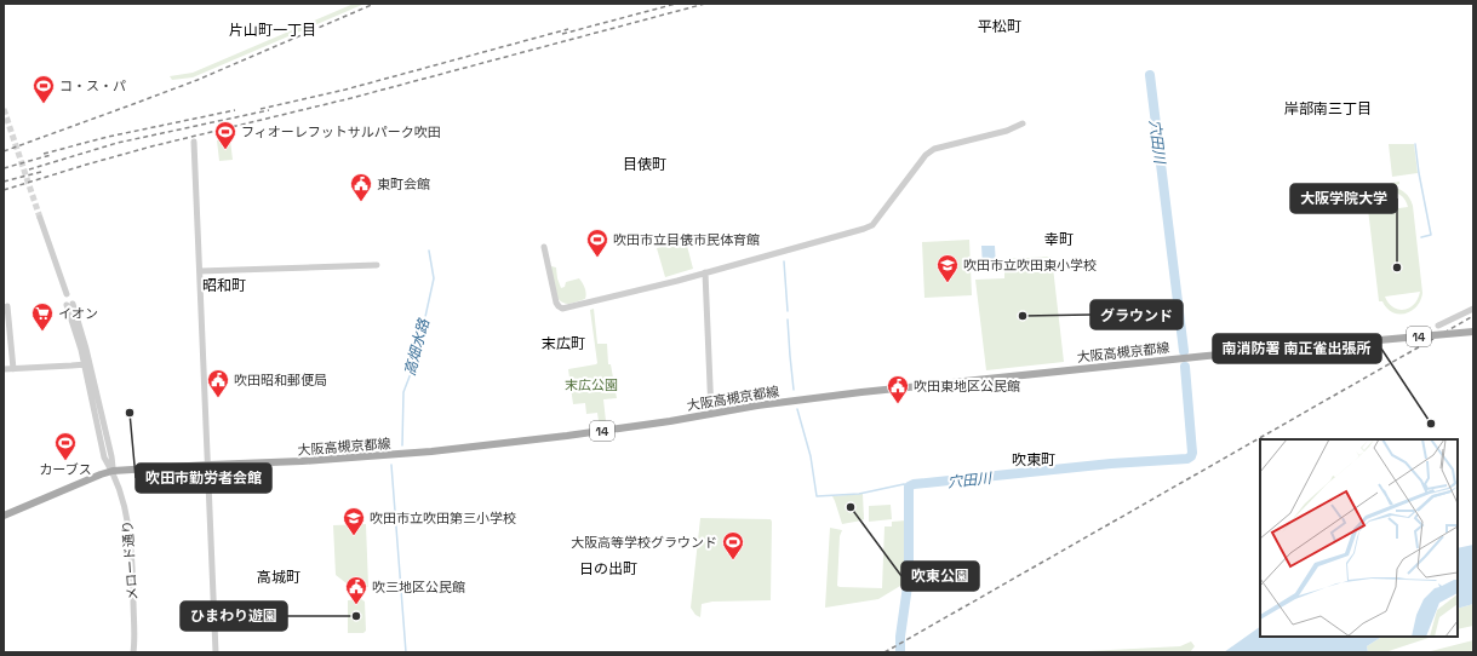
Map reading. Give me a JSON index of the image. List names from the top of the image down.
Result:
{
  "streets": {
    "main road": ["14", "大阪高槻京都線"],
    "street": ["メロード通り"]
  },
  "crossings": [
    ["大阪高槻京都線", "メロード通り"]
  ],
  "districts": [
    "平松町",
    "片山町一丁目",
    "岸部南三丁目",
    "目俵町",
    "幸町",
    "昭和町",
    "末広町",
    "吹東町",
    "日の出町",
    "高城町"
  ],
  "water": ["穴田川", "高畑水路"],
  "parks": ["末広公園"],
  "places": {
    "sports": [
      "コ・ス・パ",
      "フィオーレフットサルパーク吹田",
      "吹田市立目俵市民体育館",
      "カーブス",
      "大阪高等学校グラウンド"
    ],
    "public building": [
      "東町会館",
      "吹田昭和郵便局",
      "吹田東地区公民館",
      "吹三地区公民館"
    ],
    "other": [
      "大阪学院大学",
      "グラウンド",
      "吹田市勤労者会館",
      "南消防署 南正雀出張所",
      "吹東公園",
      "ひまわり遊園"
    ],
    "school or university": ["吹田市立吹田東小学校", "吹田市立吹田第三小学校"],
    "supermarket": ["イオン"]
  }
}
